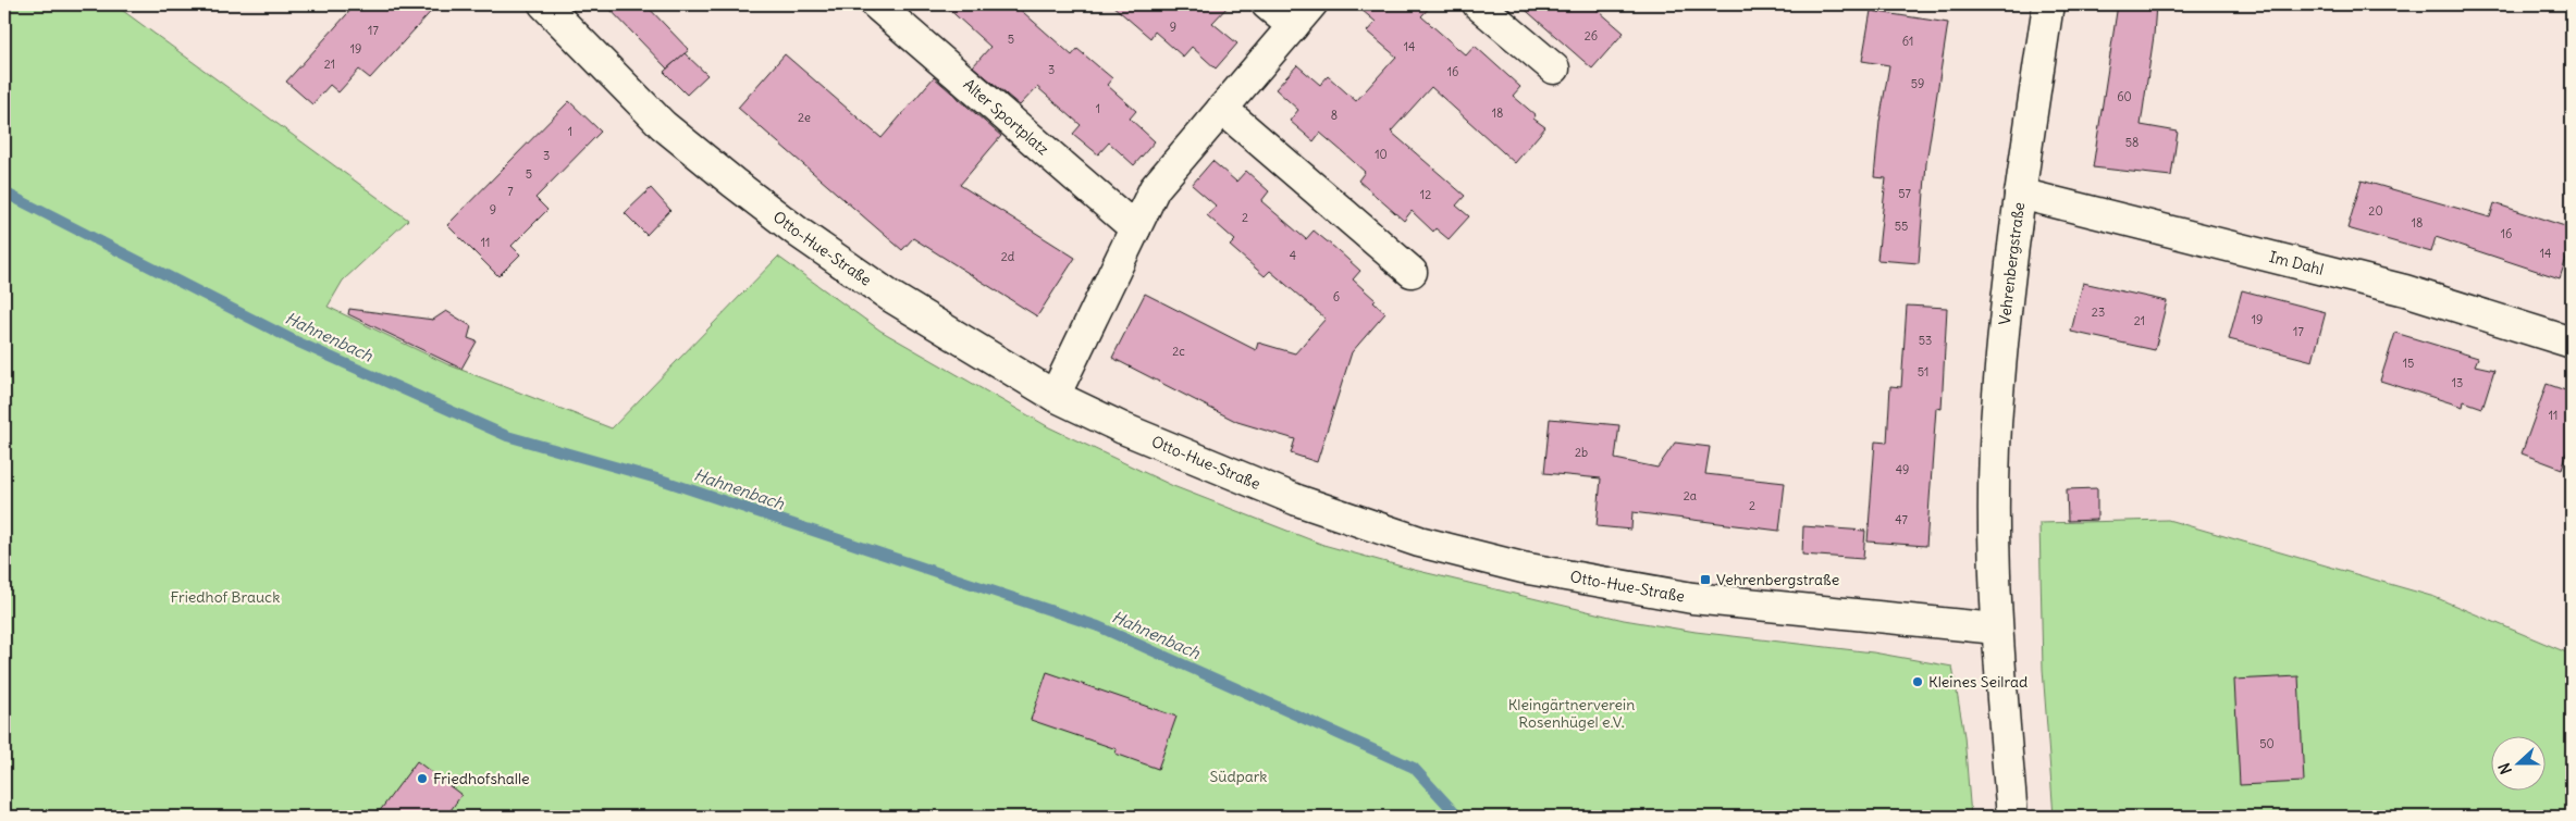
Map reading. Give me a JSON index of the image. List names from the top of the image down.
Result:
{
  "streets": {
    "street": [
      "Alter Sportplatz",
      "Otto-Hue-Straße",
      "Vehrenbergstraße",
      "Im Dahl"
    ]
  },
  "crossings": [
    ["Otto-Hue-Straße", "Vehrenbergstraße"],
    ["Vehrenbergstraße", "Im Dahl"]
  ],
  "water": ["Hahnenbach"],
  "parks": ["Friedhof Brauck", "Kleingärtnerverein Rosenhügel e.V.", "Südpark"],
  "places": {
    "transit": ["Vehrenbergstraße"],
    "other": ["Kleines Seilrad", "Friedhofshalle"]
  },
  "house_numbers": [
    "9",
    "17",
    "26",
    "5",
    "61",
    "14",
    "19",
    "21",
    "3",
    "16",
    "59",
    "60",
    "1",
    "18",
    "8",
    "2e",
    "1",
    "58",
    "10",
    "3",
    "5",
    "7",
    "57",
    "12",
    "9",
    "20",
    "2",
    "18",
    "55",
    "16",
    "11",
    "14",
    "4",
    "2d",
    "6",
    "23",
    "19",
    "21",
    "17",
    "53",
    "2c",
    "15",
    "51",
    "13",
    "11",
    "2b",
    "49",
    "2a",
    "2",
    "47",
    "50"
  ],
  "north": "left"
}
